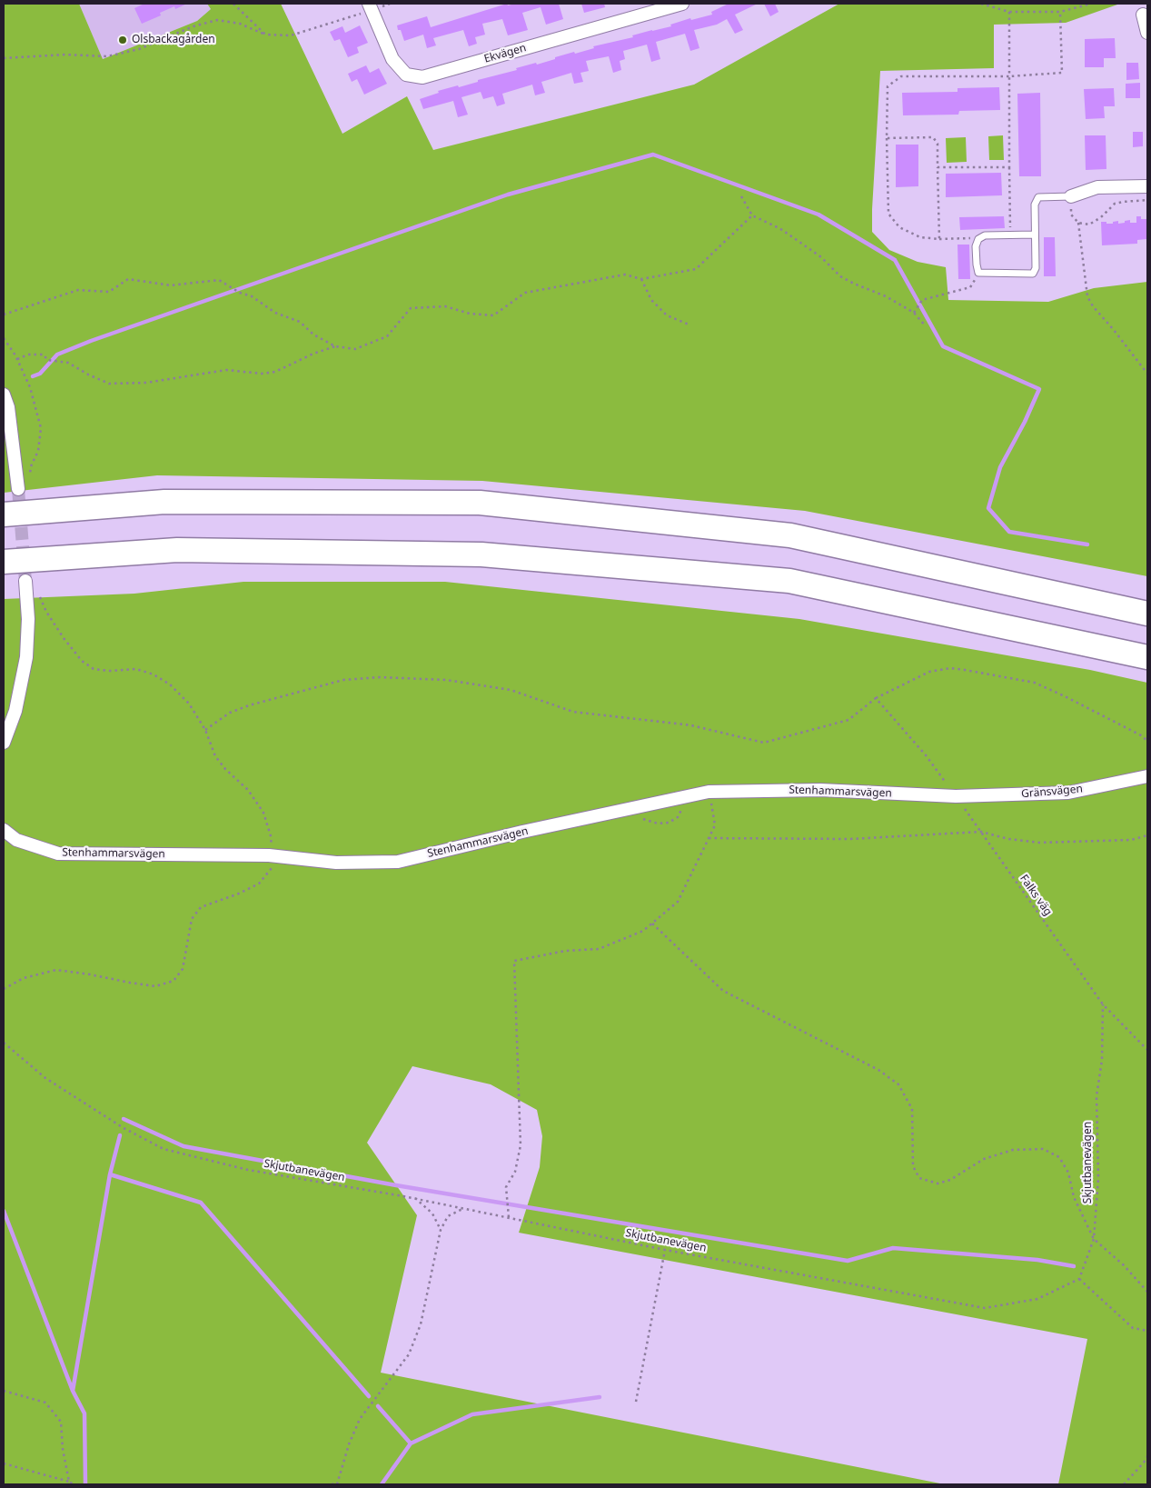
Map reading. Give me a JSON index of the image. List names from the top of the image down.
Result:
{
  "streets": {
    "street": ["Ekvägen", "Stenhammarsvägen", "Gränsvägen"],
    "path": ["Falks väg", "Skjutbanevägen"]
  },
  "crossings": [
    ["Stenhammarsvägen", "Gränsvägen"],
    ["Stenhammarsvägen", "Falks väg"],
    ["Gränsvägen", "Falks väg"],
    ["Falks väg", "Skjutbanevägen"]
  ],
  "places": ["Olsbackagården"]
}
